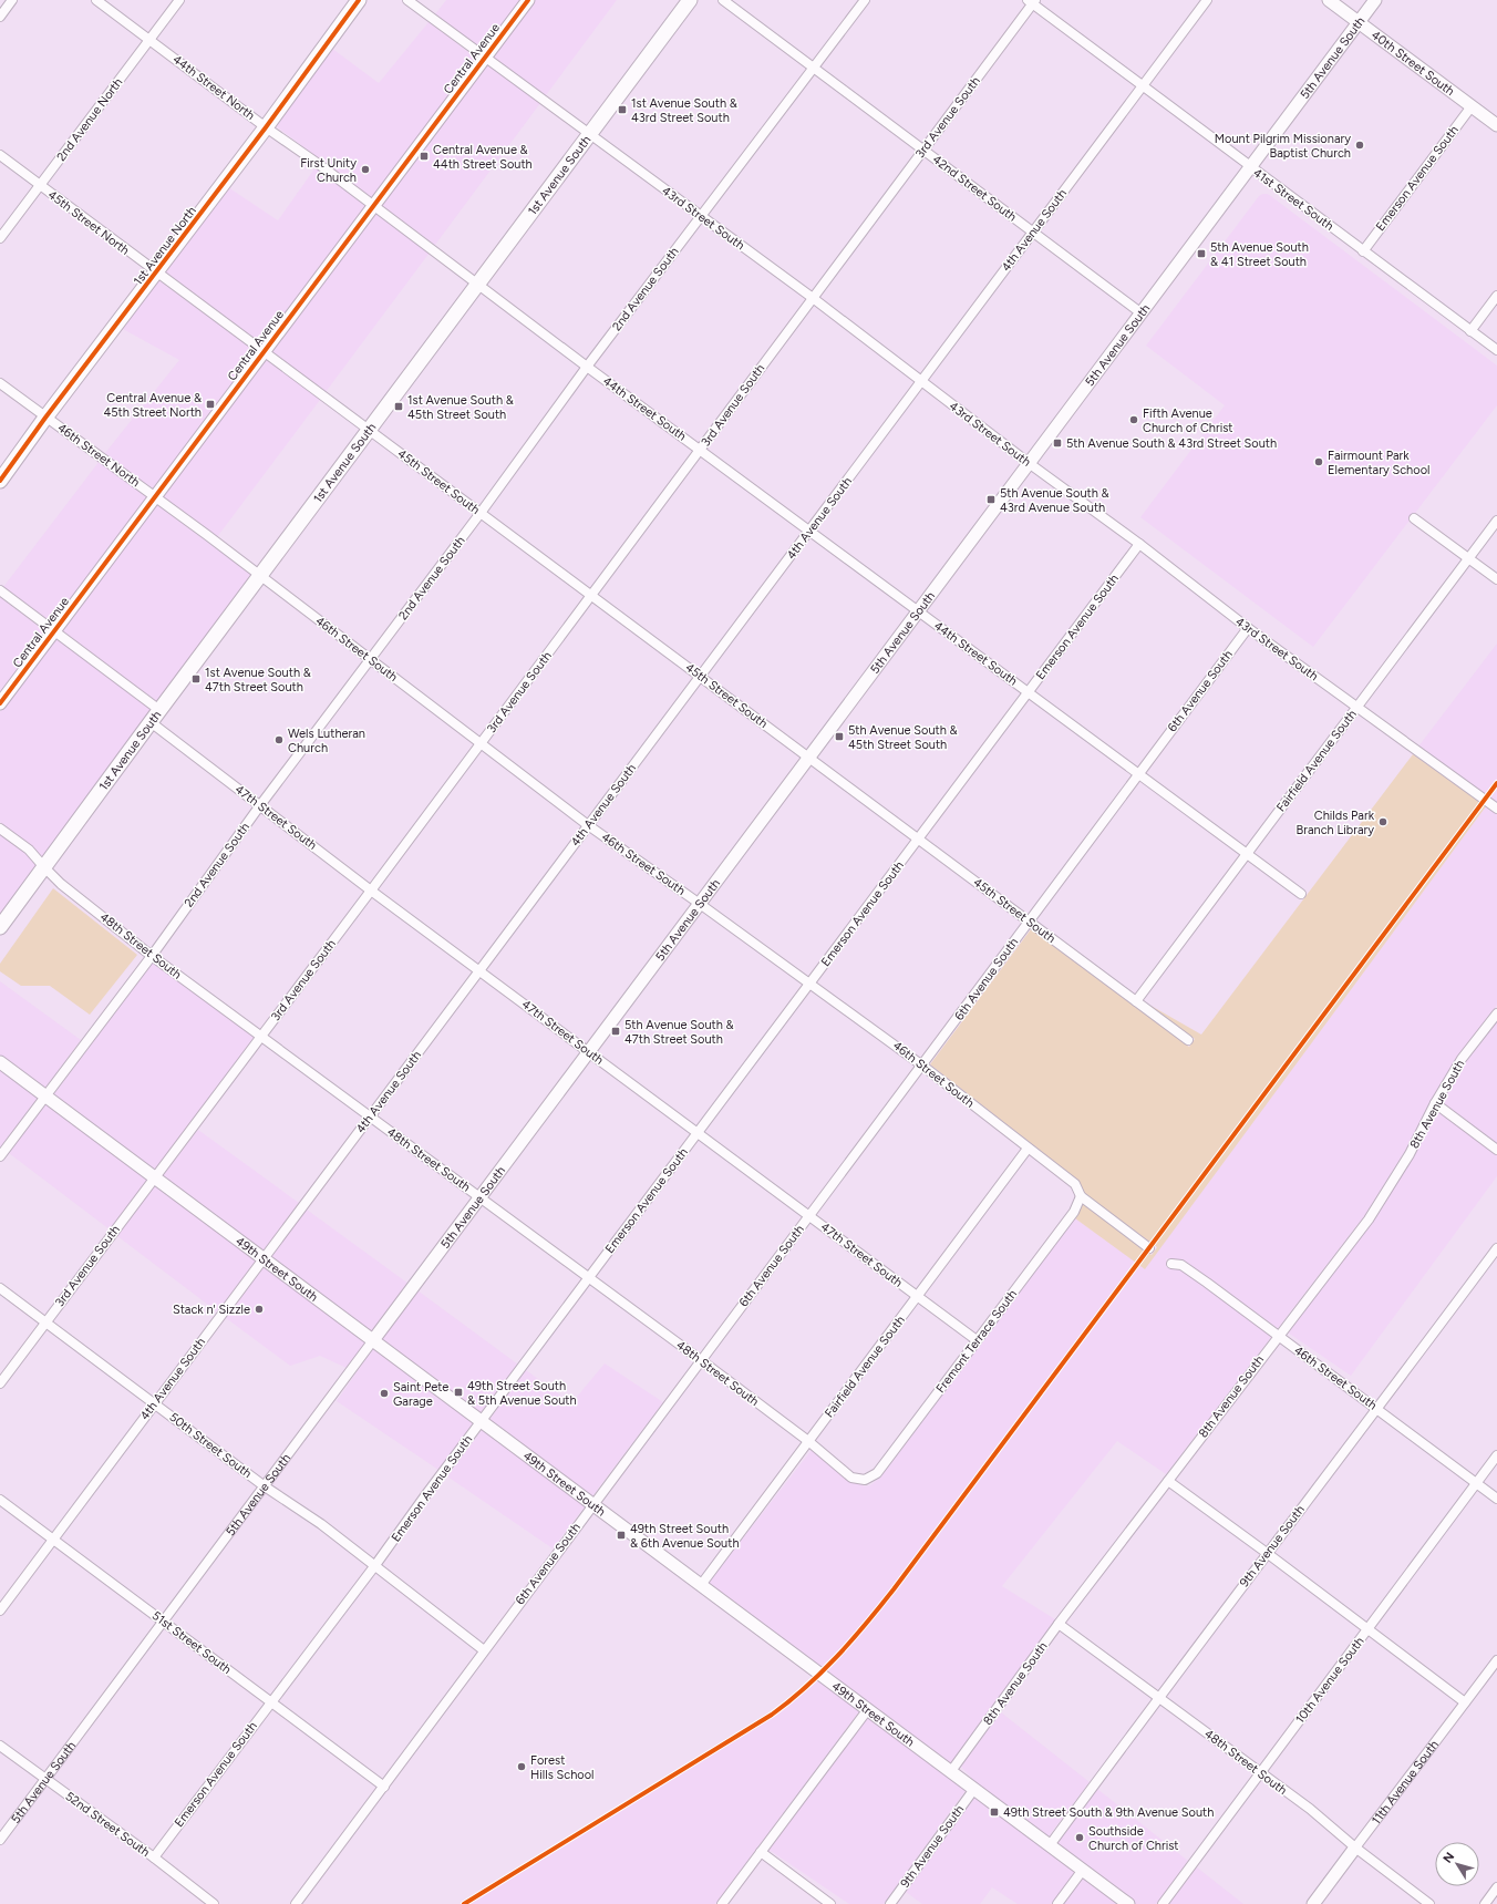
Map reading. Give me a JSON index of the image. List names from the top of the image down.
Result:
{
  "streets": {
    "main road": [
      "5th Avenue South",
      "Central Avenue",
      "40th Street South",
      "1st Avenue South",
      "1st Avenue North",
      "49th Street South",
      "11th Avenue South"
    ],
    "street": [
      "44th Street North",
      "3rd Avenue South",
      "2nd Avenue North",
      "Emerson Avenue South",
      "42nd Street South",
      "41st Street South",
      "43rd Street South",
      "45th Street North",
      "4th Avenue South",
      "2nd Avenue South",
      "44th Street South",
      "46th Street North",
      "45th Street South",
      "46th Street South",
      "6th Avenue South",
      "Fairfield Avenue South",
      "47th Street South",
      "48th Street South",
      "8th Avenue South",
      "Fremont Terrace South",
      "50th Street South",
      "9th Avenue South",
      "51st Street South",
      "10th Avenue South",
      "52nd Street South"
    ]
  },
  "crossings": [
    ["5th Avenue South", "40th Street South"],
    ["5th Avenue South", "42nd Street South"],
    ["5th Avenue South", "41st Street South"],
    ["5th Avenue South", "43rd Street South"],
    ["5th Avenue South", "44th Street South"],
    ["5th Avenue South", "45th Street South"],
    ["5th Avenue South", "46th Street South"],
    ["5th Avenue South", "47th Street South"],
    ["5th Avenue South", "48th Street South"],
    ["5th Avenue South", "49th Street South"],
    ["5th Avenue South", "50th Street South"],
    ["5th Avenue South", "51st Street South"],
    ["5th Avenue South", "52nd Street South"],
    ["Central Avenue", "44th Street North"],
    ["Central Avenue", "43rd Street South"],
    ["Central Avenue", "45th Street North"],
    ["Central Avenue", "44th Street South"],
    ["Central Avenue", "46th Street North"],
    ["Central Avenue", "45th Street South"],
    ["Central Avenue", "46th Street South"],
    ["40th Street South", "Emerson Avenue South"],
    ["44th Street North", "2nd Avenue North"],
    ["44th Street North", "1st Avenue North"],
    ["44th Street North", "44th Street South"],
    ["3rd Avenue South", "42nd Street South"],
    ["3rd Avenue South", "41st Street South"],
    ["3rd Avenue South", "43rd Street South"],
    ["3rd Avenue South", "44th Street South"],
    ["3rd Avenue South", "45th Street South"],
    ["3rd Avenue South", "46th Street South"],
    ["3rd Avenue South", "47th Street South"],
    ["3rd Avenue South", "48th Street South"],
    ["3rd Avenue South", "49th Street South"],
    ["3rd Avenue South", "50th Street South"],
    ["2nd Avenue North", "45th Street North"],
    ["1st Avenue South", "43rd Street South"],
    ["1st Avenue South", "44th Street South"],
    ["1st Avenue South", "45th Street South"],
    ["1st Avenue South", "46th Street South"],
    ["1st Avenue South", "47th Street South"],
    ["1st Avenue South", "48th Street South"],
    ["Emerson Avenue South", "41st Street South"],
    ["Emerson Avenue South", "43rd Street South"],
    ["Emerson Avenue South", "44th Street South"],
    ["Emerson Avenue South", "45th Street South"],
    ["Emerson Avenue South", "46th Street South"],
    ["Emerson Avenue South", "47th Street South"],
    ["Emerson Avenue South", "48th Street South"],
    ["Emerson Avenue South", "49th Street South"],
    ["Emerson Avenue South", "50th Street South"],
    ["Emerson Avenue South", "51st Street South"],
    ["Emerson Avenue South", "52nd Street South"],
    ["42nd Street South", "4th Avenue South"],
    ["42nd Street South", "2nd Avenue South"],
    ["41st Street South", "4th Avenue South"],
    ["43rd Street South", "4th Avenue South"],
    ["43rd Street South", "2nd Avenue South"],
    ["43rd Street South", "6th Avenue South"],
    ["43rd Street South", "Fairfield Avenue South"],
    ["45th Street North", "1st Avenue North"],
    ["45th Street North", "45th Street South"],
    ["4th Avenue South", "44th Street South"],
    ["4th Avenue South", "45th Street South"],
    ["4th Avenue South", "46th Street South"],
    ["4th Avenue South", "47th Street South"],
    ["4th Avenue South", "48th Street South"],
    ["4th Avenue South", "49th Street South"],
    ["4th Avenue South", "50th Street South"],
    ["4th Avenue South", "51st Street South"],
    ["1st Avenue North", "46th Street North"],
    ["2nd Avenue South", "44th Street South"],
    ["2nd Avenue South", "45th Street South"],
    ["2nd Avenue South", "46th Street South"],
    ["2nd Avenue South", "47th Street South"],
    ["2nd Avenue South", "48th Street South"],
    ["2nd Avenue South", "49th Street South"],
    ["44th Street South", "6th Avenue South"],
    ["44th Street South", "Fairfield Avenue South"],
    ["46th Street North", "46th Street South"],
    ["45th Street South", "6th Avenue South"],
    ["45th Street South", "Fairfield Avenue South"],
    ["46th Street South", "6th Avenue South"],
    ["46th Street South", "Fairfield Avenue South"],
    ["46th Street South", "8th Avenue South"],
    ["46th Street South", "Fremont Terrace South"],
    ["46th Street South", "9th Avenue South"],
    ["46th Street South", "10th Avenue South"],
    ["6th Avenue South", "47th Street South"],
    ["6th Avenue South", "48th Street South"],
    ["6th Avenue South", "49th Street South"],
    ["6th Avenue South", "50th Street South"],
    ["6th Avenue South", "51st Street South"],
    ["Fairfield Avenue South", "47th Street South"],
    ["Fairfield Avenue South", "48th Street South"],
    ["Fairfield Avenue South", "49th Street South"],
    ["47th Street South", "Fremont Terrace South"],
    ["48th Street South", "8th Avenue South"],
    ["48th Street South", "Fremont Terrace South"],
    ["48th Street South", "9th Avenue South"],
    ["48th Street South", "10th Avenue South"],
    ["48th Street South", "11th Avenue South"],
    ["8th Avenue South", "49th Street South"],
    ["49th Street South", "9th Avenue South"]
  ],
  "places": {
    "transit": [
      "1st Avenue South & 43rd Street South",
      "Central Avenue & 44th Street South",
      "5th Avenue South & 41 Street South",
      "Central Avenue & 45th Street North",
      "1st Avenue South & 45th Street South",
      "5th Avenue South & 43rd Street South",
      "5th Avenue South & 43rd Avenue South",
      "1st Avenue South & 47th Street South",
      "5th Avenue South & 45th Street South",
      "5th Avenue South & 47th Street South",
      "49th Street South & 5th Avenue South",
      "49th Street South & 6th Avenue South",
      "49th Street South & 9th Avenue South"
    ],
    "other": [
      "Mount Pilgrim Missionary Baptist Church",
      "First Unity Church",
      "Fifth Avenue Church of Christ",
      "Fairmount Park Elementary School",
      "Wels Lutheran Church",
      "Childs Park Branch Library",
      "Stack n' Sizzle",
      "Saint Pete Garage",
      "Forest Hills School",
      "Southside Church of Christ"
    ]
  },
  "north": "top left"
}
